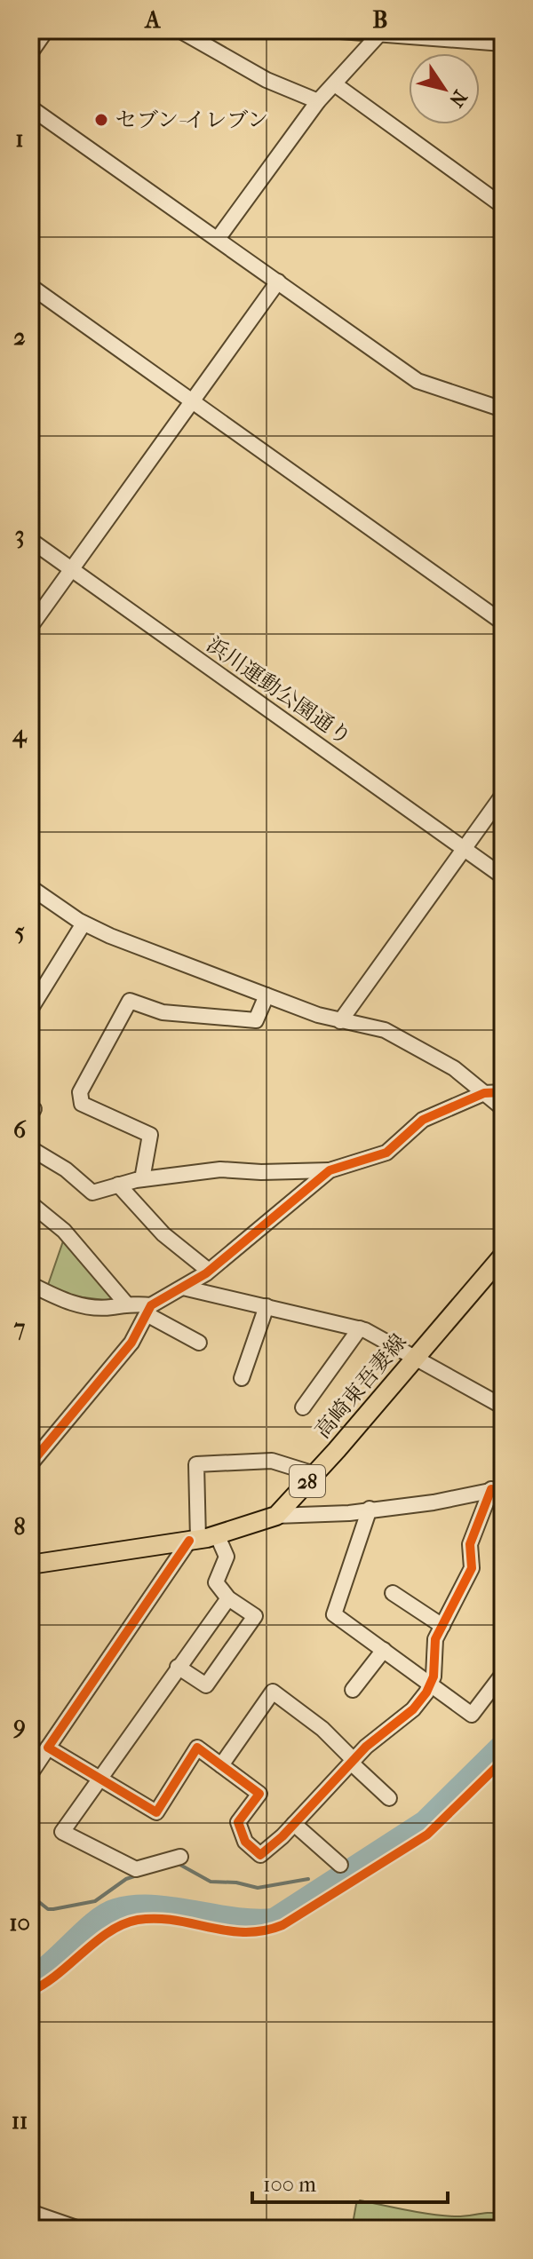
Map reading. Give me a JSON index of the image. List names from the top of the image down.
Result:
{
  "streets": {
    "main road": ["高崎東吾妻線", "28"],
    "street": ["浜川運動公園通り"]
  },
  "crossings": [
    ["高崎東吾妻線", "28"]
  ],
  "places": ["セブン-イレブン"],
  "scale_bar": "100 m",
  "north": "bottom right",
  "grid": {
    "columns": ["A", "B"],
    "rows": [
      "1",
      "2",
      "3",
      "4",
      "5",
      "6",
      "7",
      "8",
      "9",
      "10",
      "11"
    ]
  }
}
